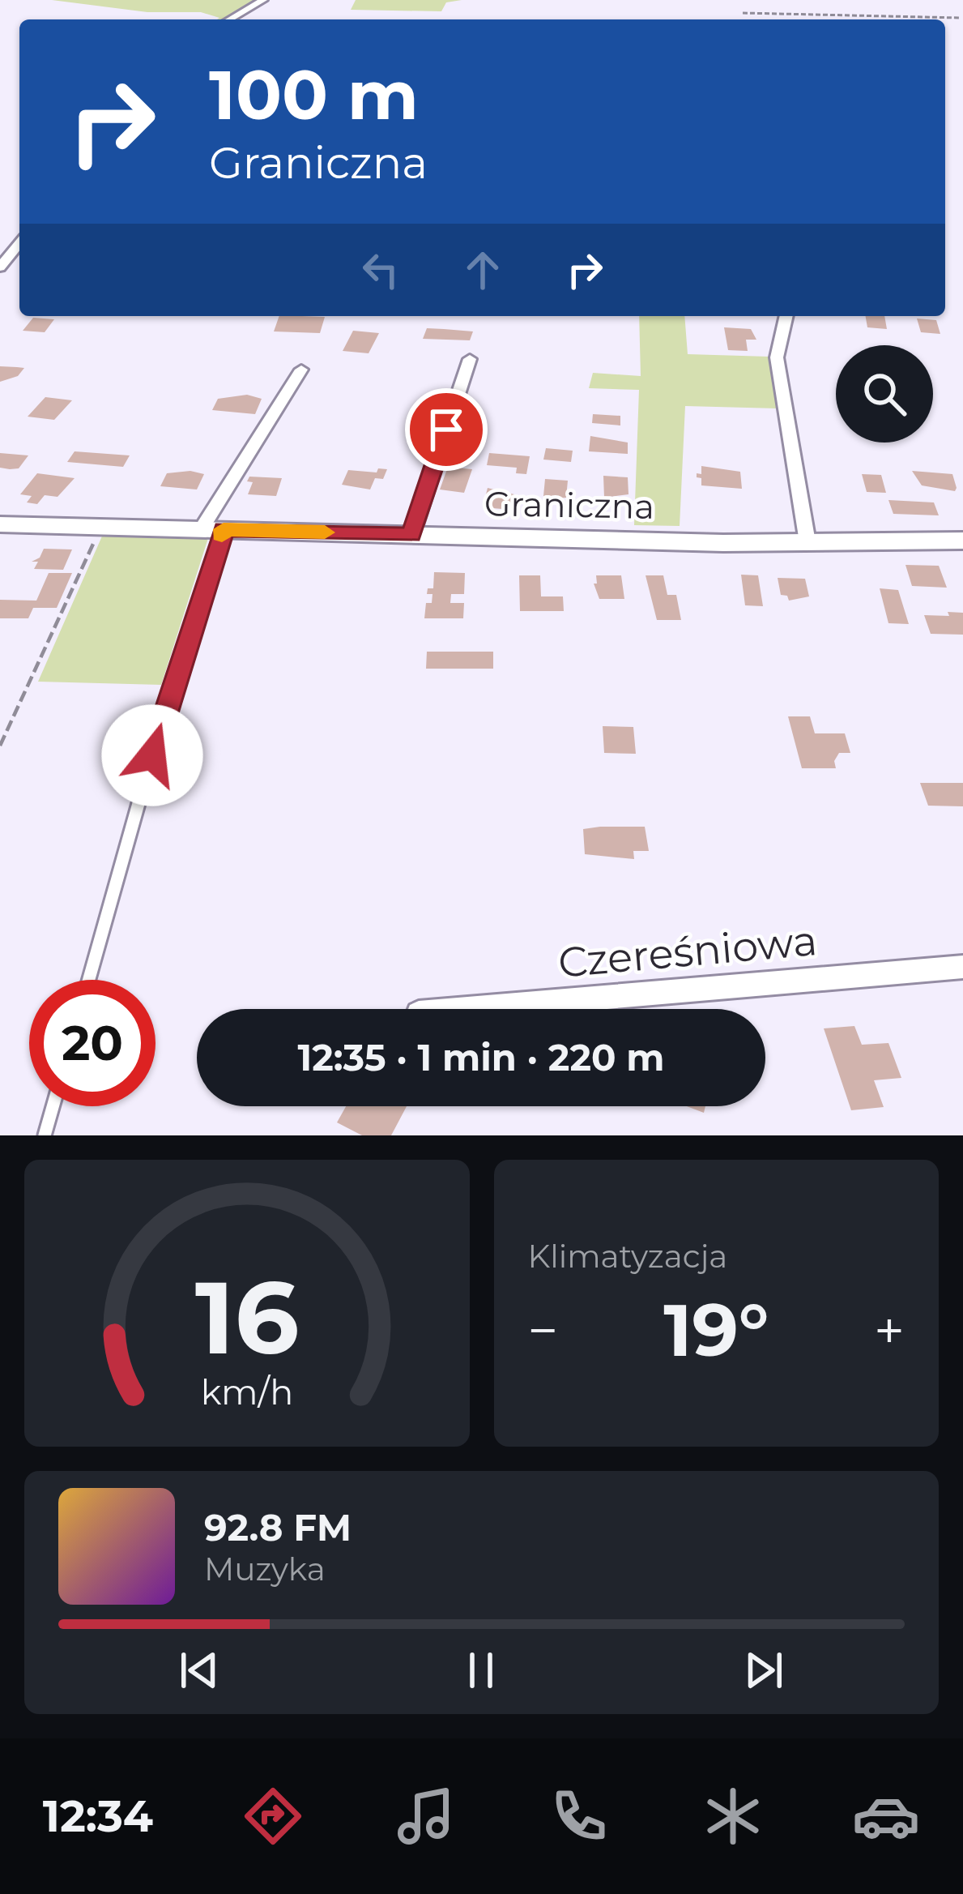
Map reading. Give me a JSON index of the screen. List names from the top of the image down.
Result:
{
  "streets": {
    "street": ["Graniczna", "Czereśniowa"]
  },
  "page": {
    "turn": ["100 m", "Graniczna"],
    "limit": "20",
    "trip": "12:35 · 1 min · 220 m",
    "tile": "Klimatyzacja",
    "heat": ["−", "19°", "+"],
    "song": ["92.8 FM", "Muzyka"],
    "tabs": "12:34",
    "gauge": ["16", "km/h"]
  }
}
